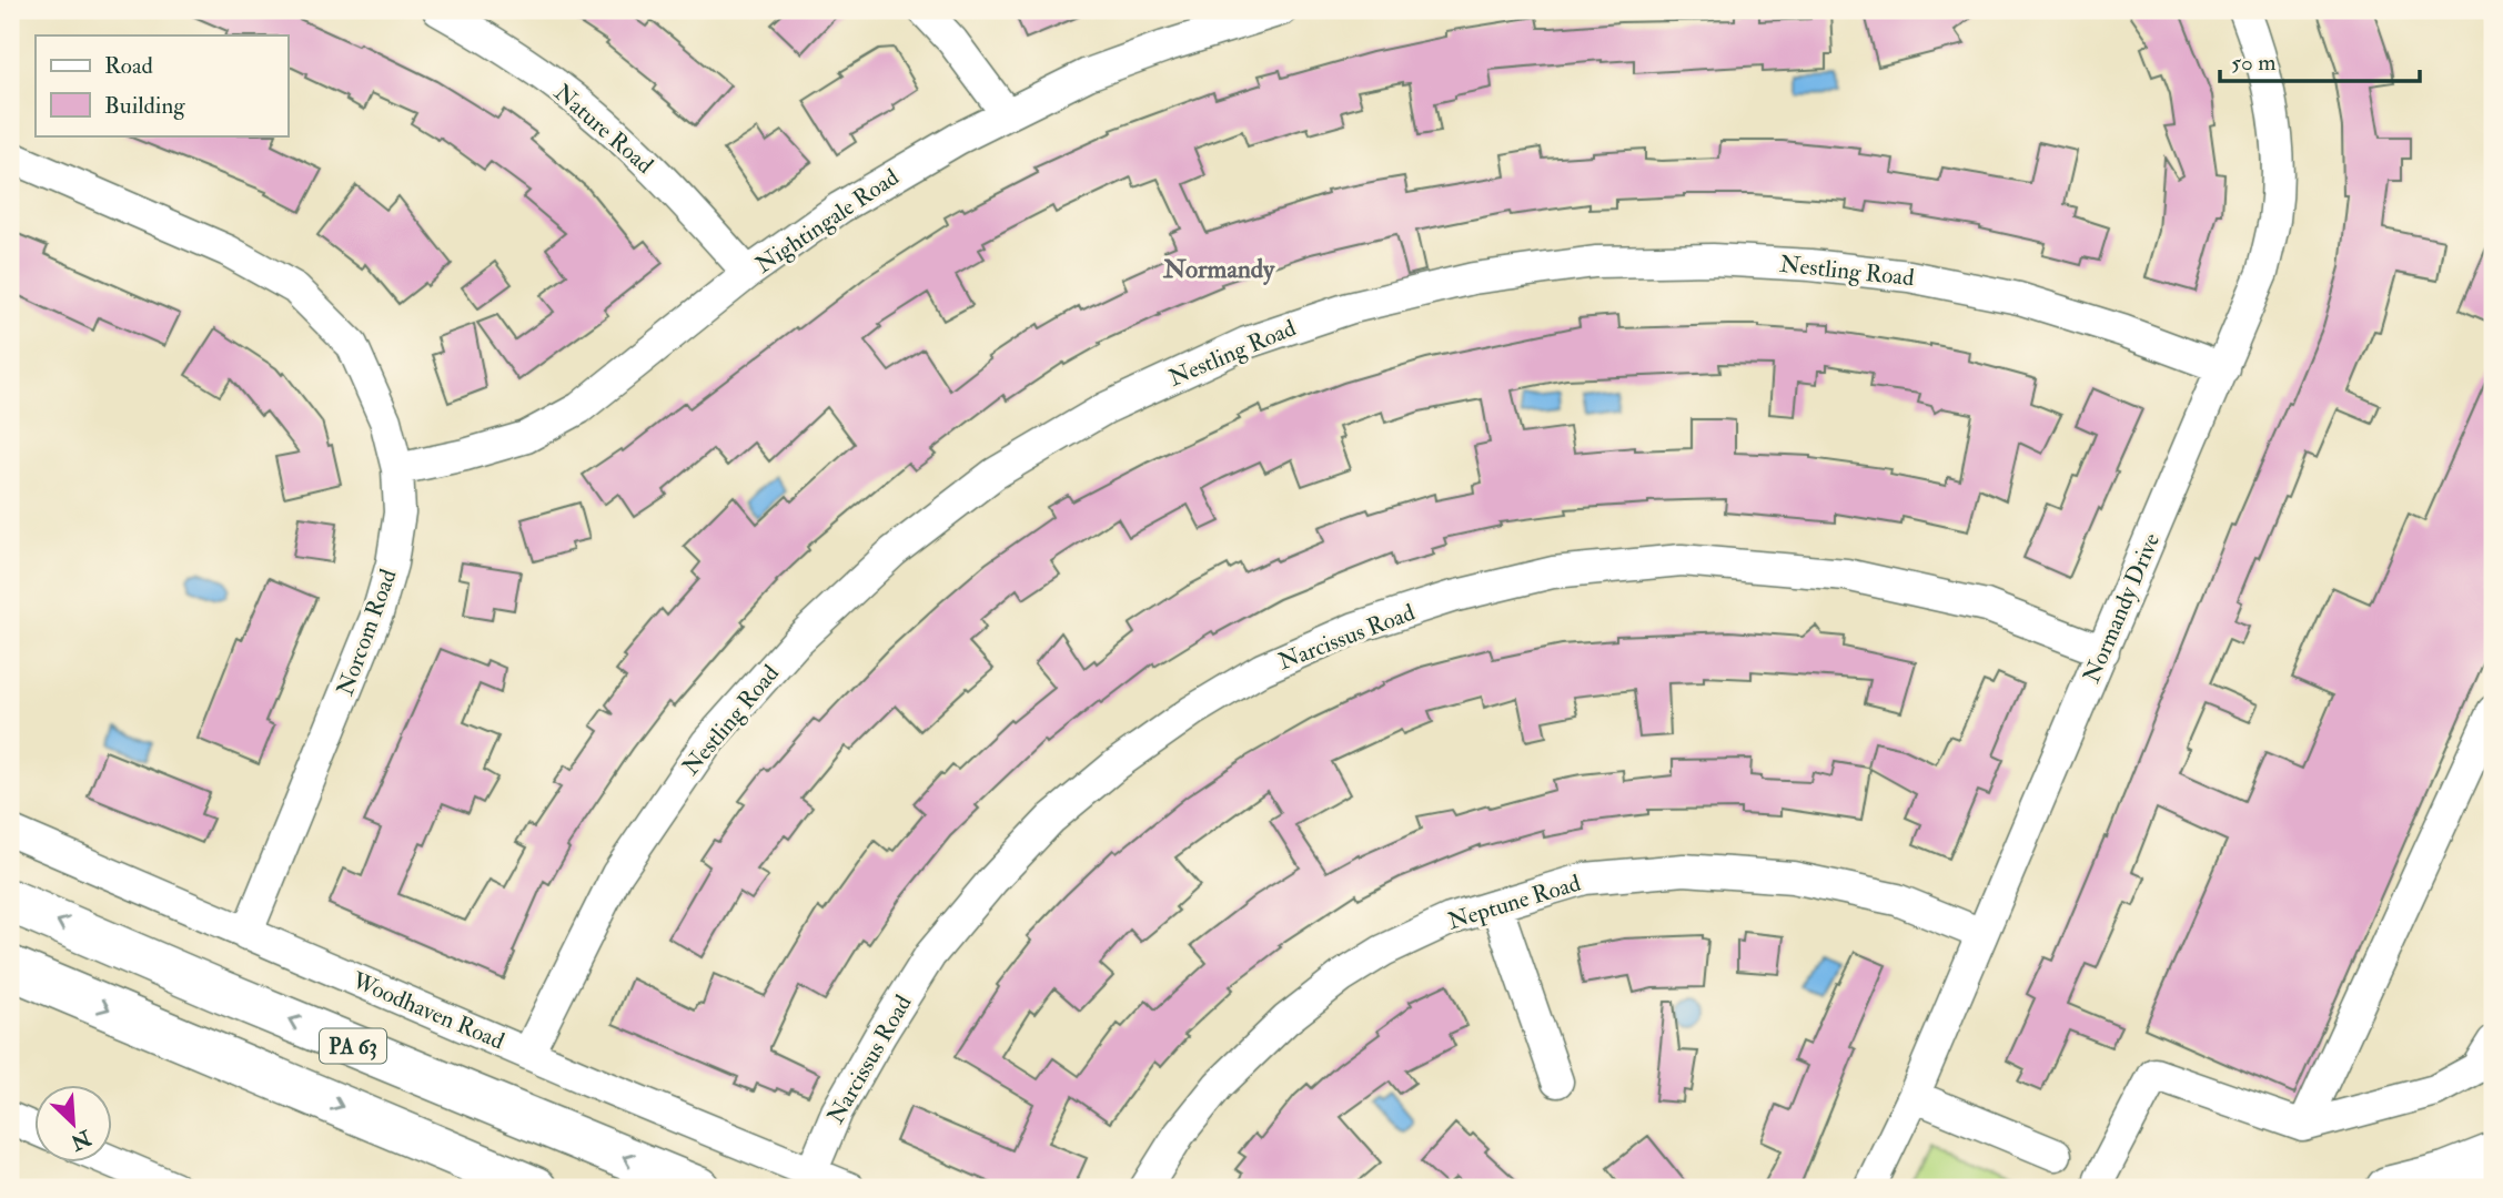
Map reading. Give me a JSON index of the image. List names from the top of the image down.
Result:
{
  "streets": {
    "highway": ["PA 63"],
    "street": [
      "Nature Road",
      "Nightingale Road",
      "Nestling Road",
      "Normandy Drive",
      "Norcom Road",
      "Narcissus Road",
      "Neptune Road",
      "Woodhaven Road"
    ]
  },
  "crossings": [
    ["Nature Road", "Nightingale Road"],
    ["Nightingale Road", "Norcom Road"],
    ["Nestling Road", "Normandy Drive"],
    ["Nestling Road", "Woodhaven Road"],
    ["Normandy Drive", "Narcissus Road"],
    ["Normandy Drive", "Neptune Road"],
    ["Norcom Road", "Woodhaven Road"],
    ["Narcissus Road", "Woodhaven Road"]
  ],
  "districts": ["Normandy"],
  "legend": ["Road", "Building"],
  "scale_bar": "50 m",
  "north": "bottom right"
}
